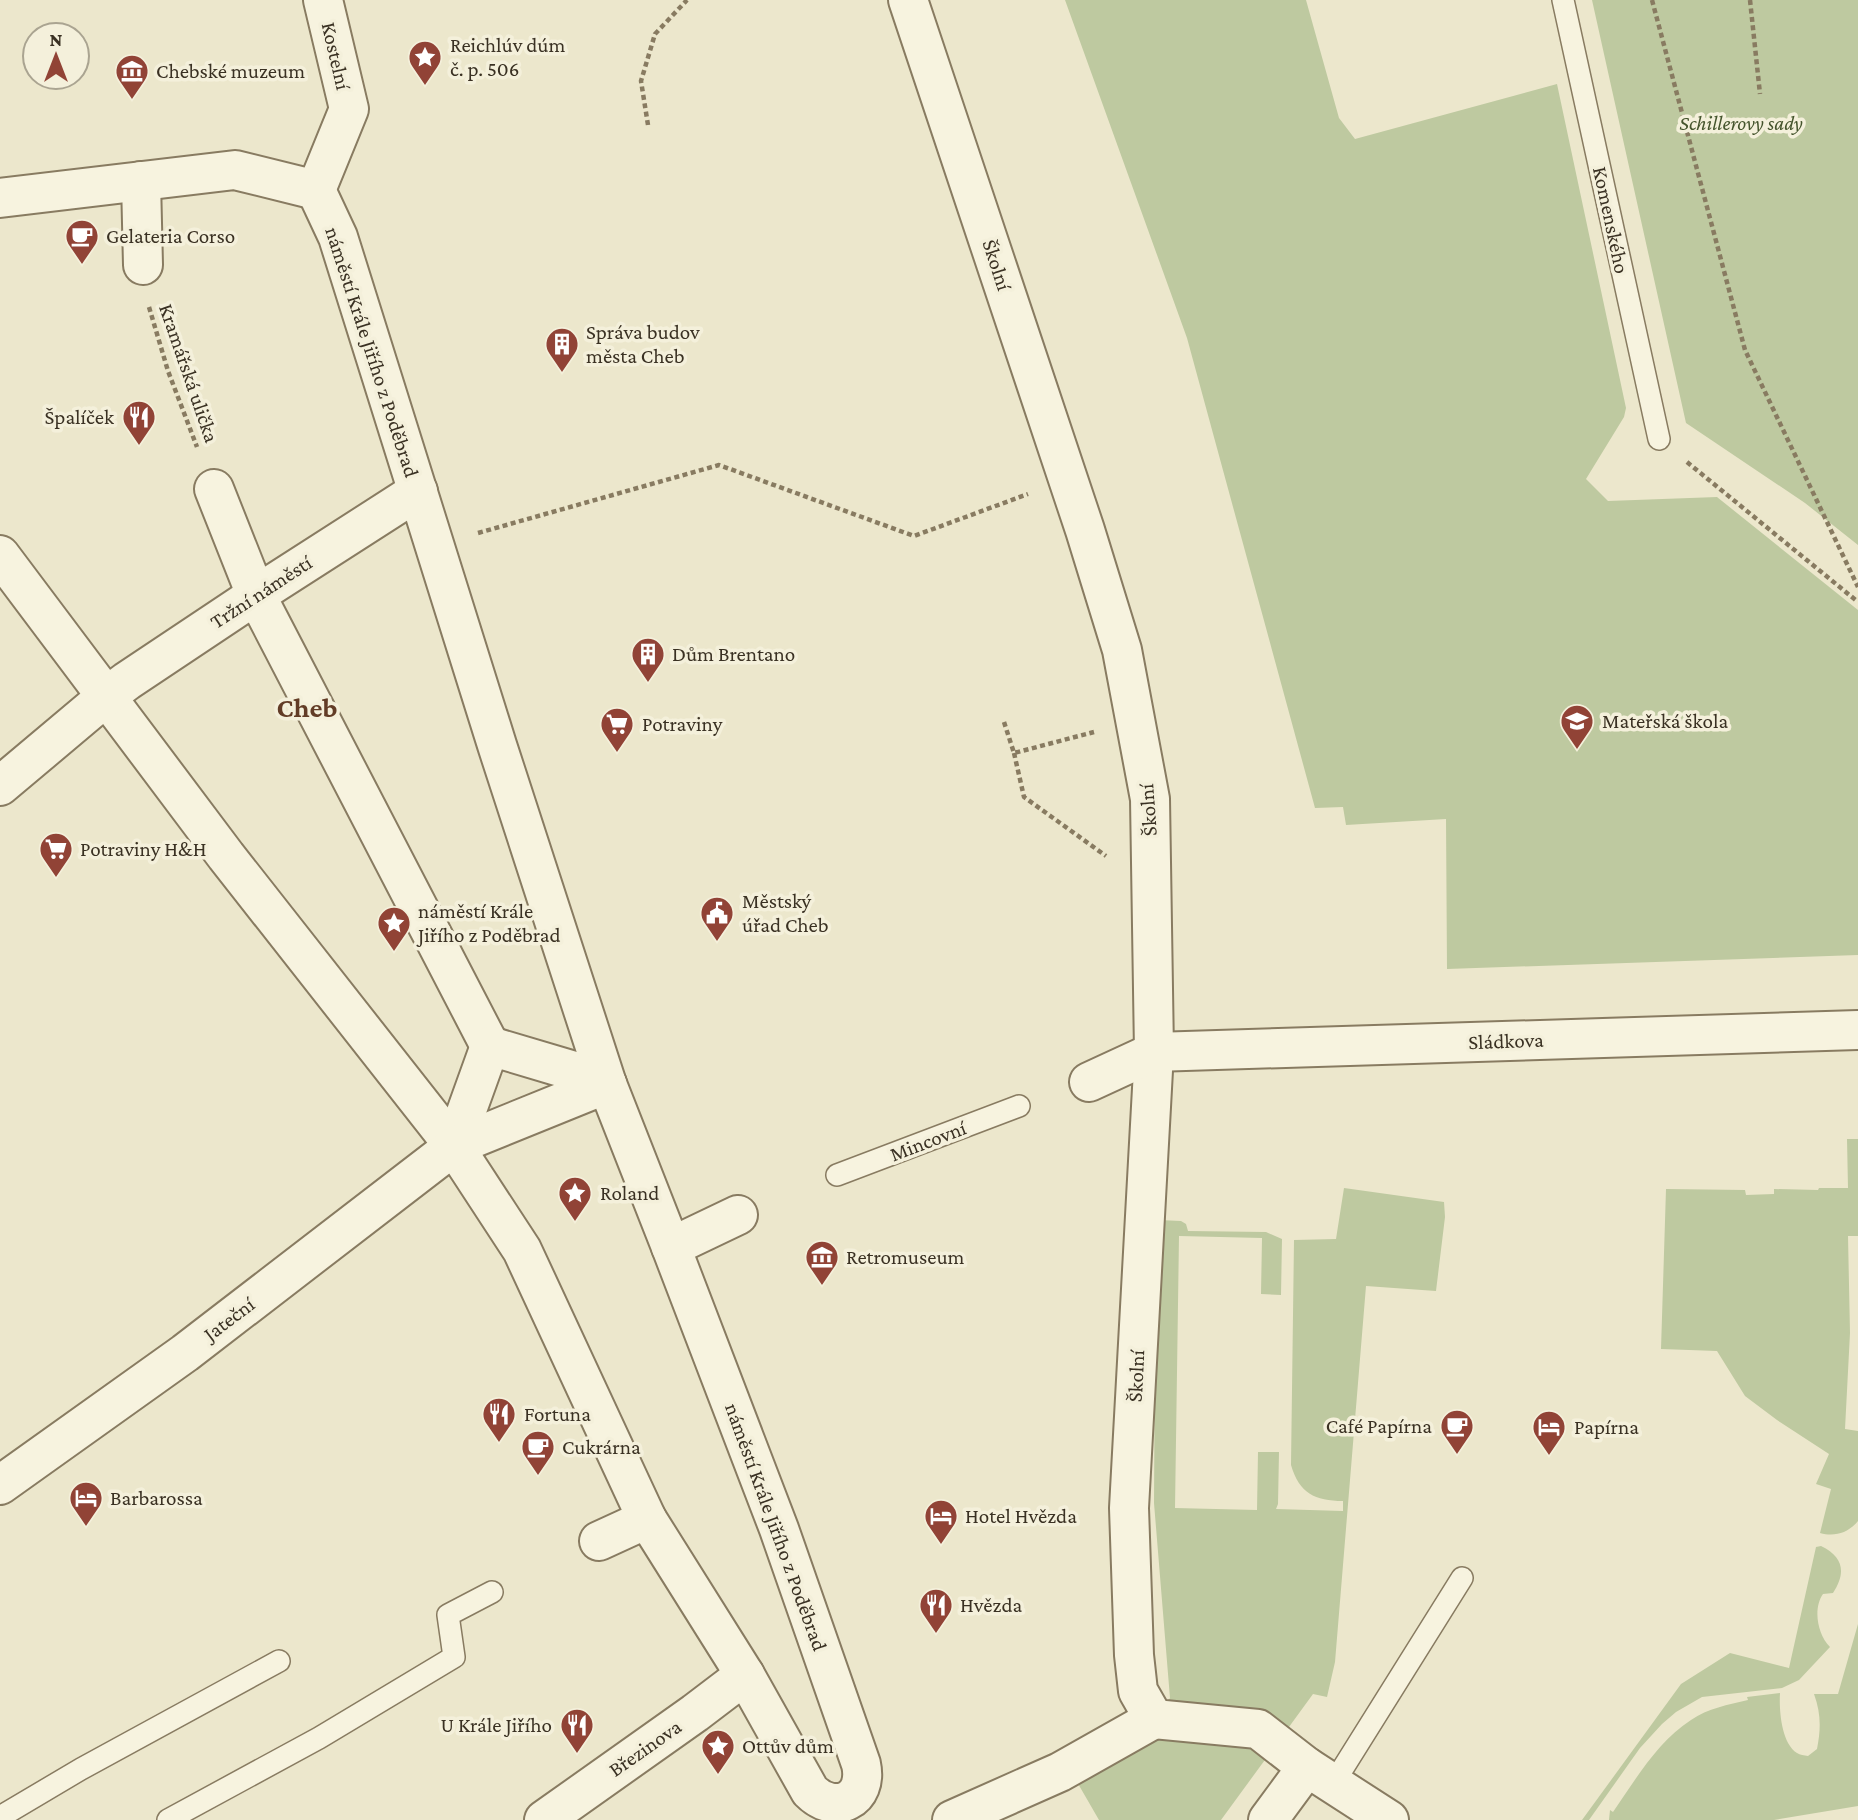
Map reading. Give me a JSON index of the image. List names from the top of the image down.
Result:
{
  "streets": {
    "street": [
      "Kostelní",
      "Školní",
      "náměstí Krále Jiřího z Poděbrad",
      "Tržní náměstí",
      "Sládkova",
      "Jateční",
      "Březinova"
    ],
    "lane": ["Komenského", "Mincovní"],
    "path": ["Kramářská ulička"]
  },
  "crossings": [
    ["Kostelní", "náměstí Krále Jiřího z Poděbrad"],
    ["Školní", "Sládkova"],
    ["náměstí Krále Jiřího z Poděbrad", "Tržní náměstí"],
    ["náměstí Krále Jiřího z Poděbrad", "Jateční"],
    ["náměstí Krále Jiřího z Poděbrad", "Březinova"]
  ],
  "districts": ["Cheb"],
  "parks": ["Schillerovy sady"],
  "places": {
    "place": [
      "Reichlúv dúm č. p. 506",
      "náměstí Krále Jiřího z Poděbrad",
      "Roland",
      "Ottův dům"
    ],
    "museum": ["Chebské muzeum", "Retromuseum"],
    "cafe": ["Gelateria Corso", "Café Papírna", "Cukrárna"],
    "building": ["Správa budov města Cheb", "Dům Brentano"],
    "restaurant": [
      "Špalíček",
      "Fortuna",
      "Hvězda",
      "U Krále Jiřího"
    ],
    "school or university": ["Mateřská škola"],
    "supermarket": ["Potraviny", "Potraviny H&H"],
    "public building": ["Městský úřad Cheb"],
    "hotel": ["Papírna", "Barbarossa", "Hotel Hvězda"]
  },
  "north": "top"
}
